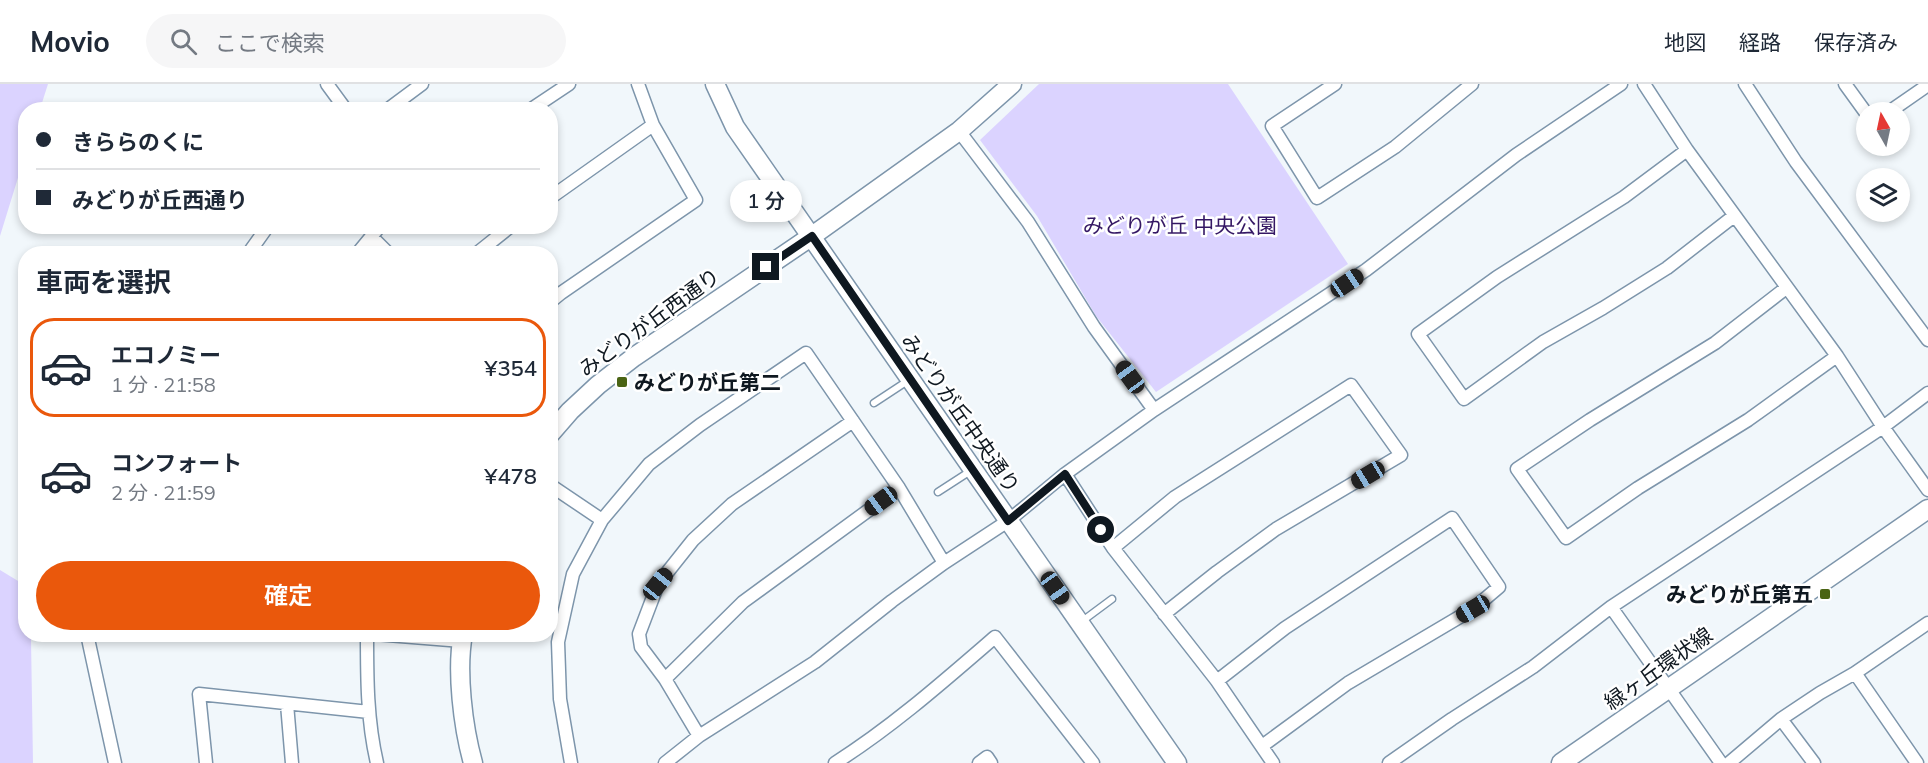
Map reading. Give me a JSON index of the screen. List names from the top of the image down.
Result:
{
  "streets": {
    "street": ["みどりが丘西通り", "みどりが丘中央通り", "緑ヶ丘環状線"]
  },
  "crossings": [
    ["みどりが丘西通り", "みどりが丘中央通り"]
  ],
  "parks": ["みどりが丘 中央公園"],
  "places": {
    "transit": ["みどりが丘第二", "みどりが丘第五"]
  },
  "north": "top",
  "page": {
    "header": "Movio",
    "search": "ここで検索",
    "nav": ["地図", "経路", "保存済み"],
    "banner": ["きららのくに", "みどりが丘西通り"],
    "bubble": "1 分",
    "heading": "車両を選択",
    "list": [
      {
        "name": "エコノミー",
        "note": "1 分 · 21:58",
        "value": "¥354"
      },
      {
        "name": "コンフォート",
        "note": "2 分 · 21:59",
        "value": "¥478"
      }
    ],
    "buttons": "確定"
  }
}
